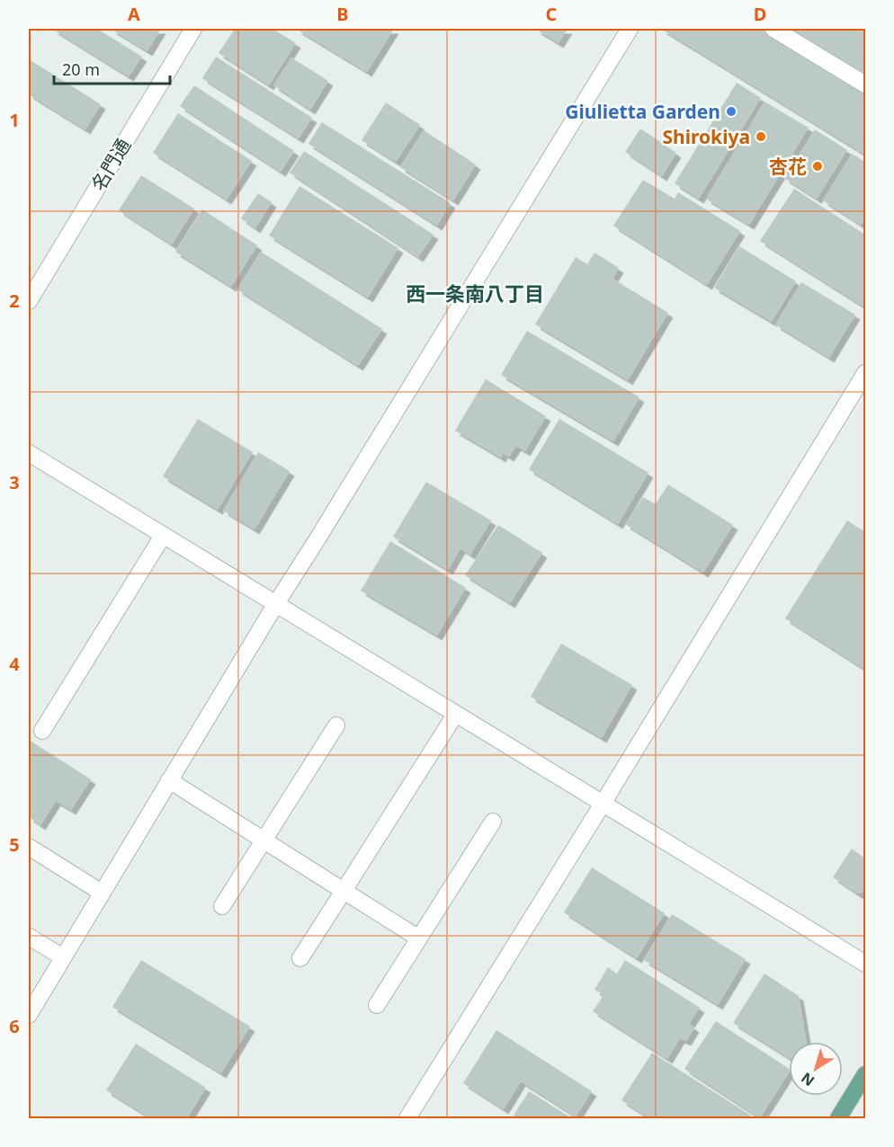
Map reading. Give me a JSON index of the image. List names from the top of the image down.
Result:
{
  "streets": {
    "street": ["名門通"]
  },
  "districts": ["西一条南八丁目"],
  "places": ["Giulietta Garden", "Shirokiya", "杏花"],
  "scale_bar": "20 m",
  "north": "bottom left",
  "grid": {
    "columns": [
      "A",
      "B",
      "C",
      "D"
    ],
    "rows": [
      "1",
      "2",
      "3",
      "4",
      "5",
      "6"
    ]
  }
}
